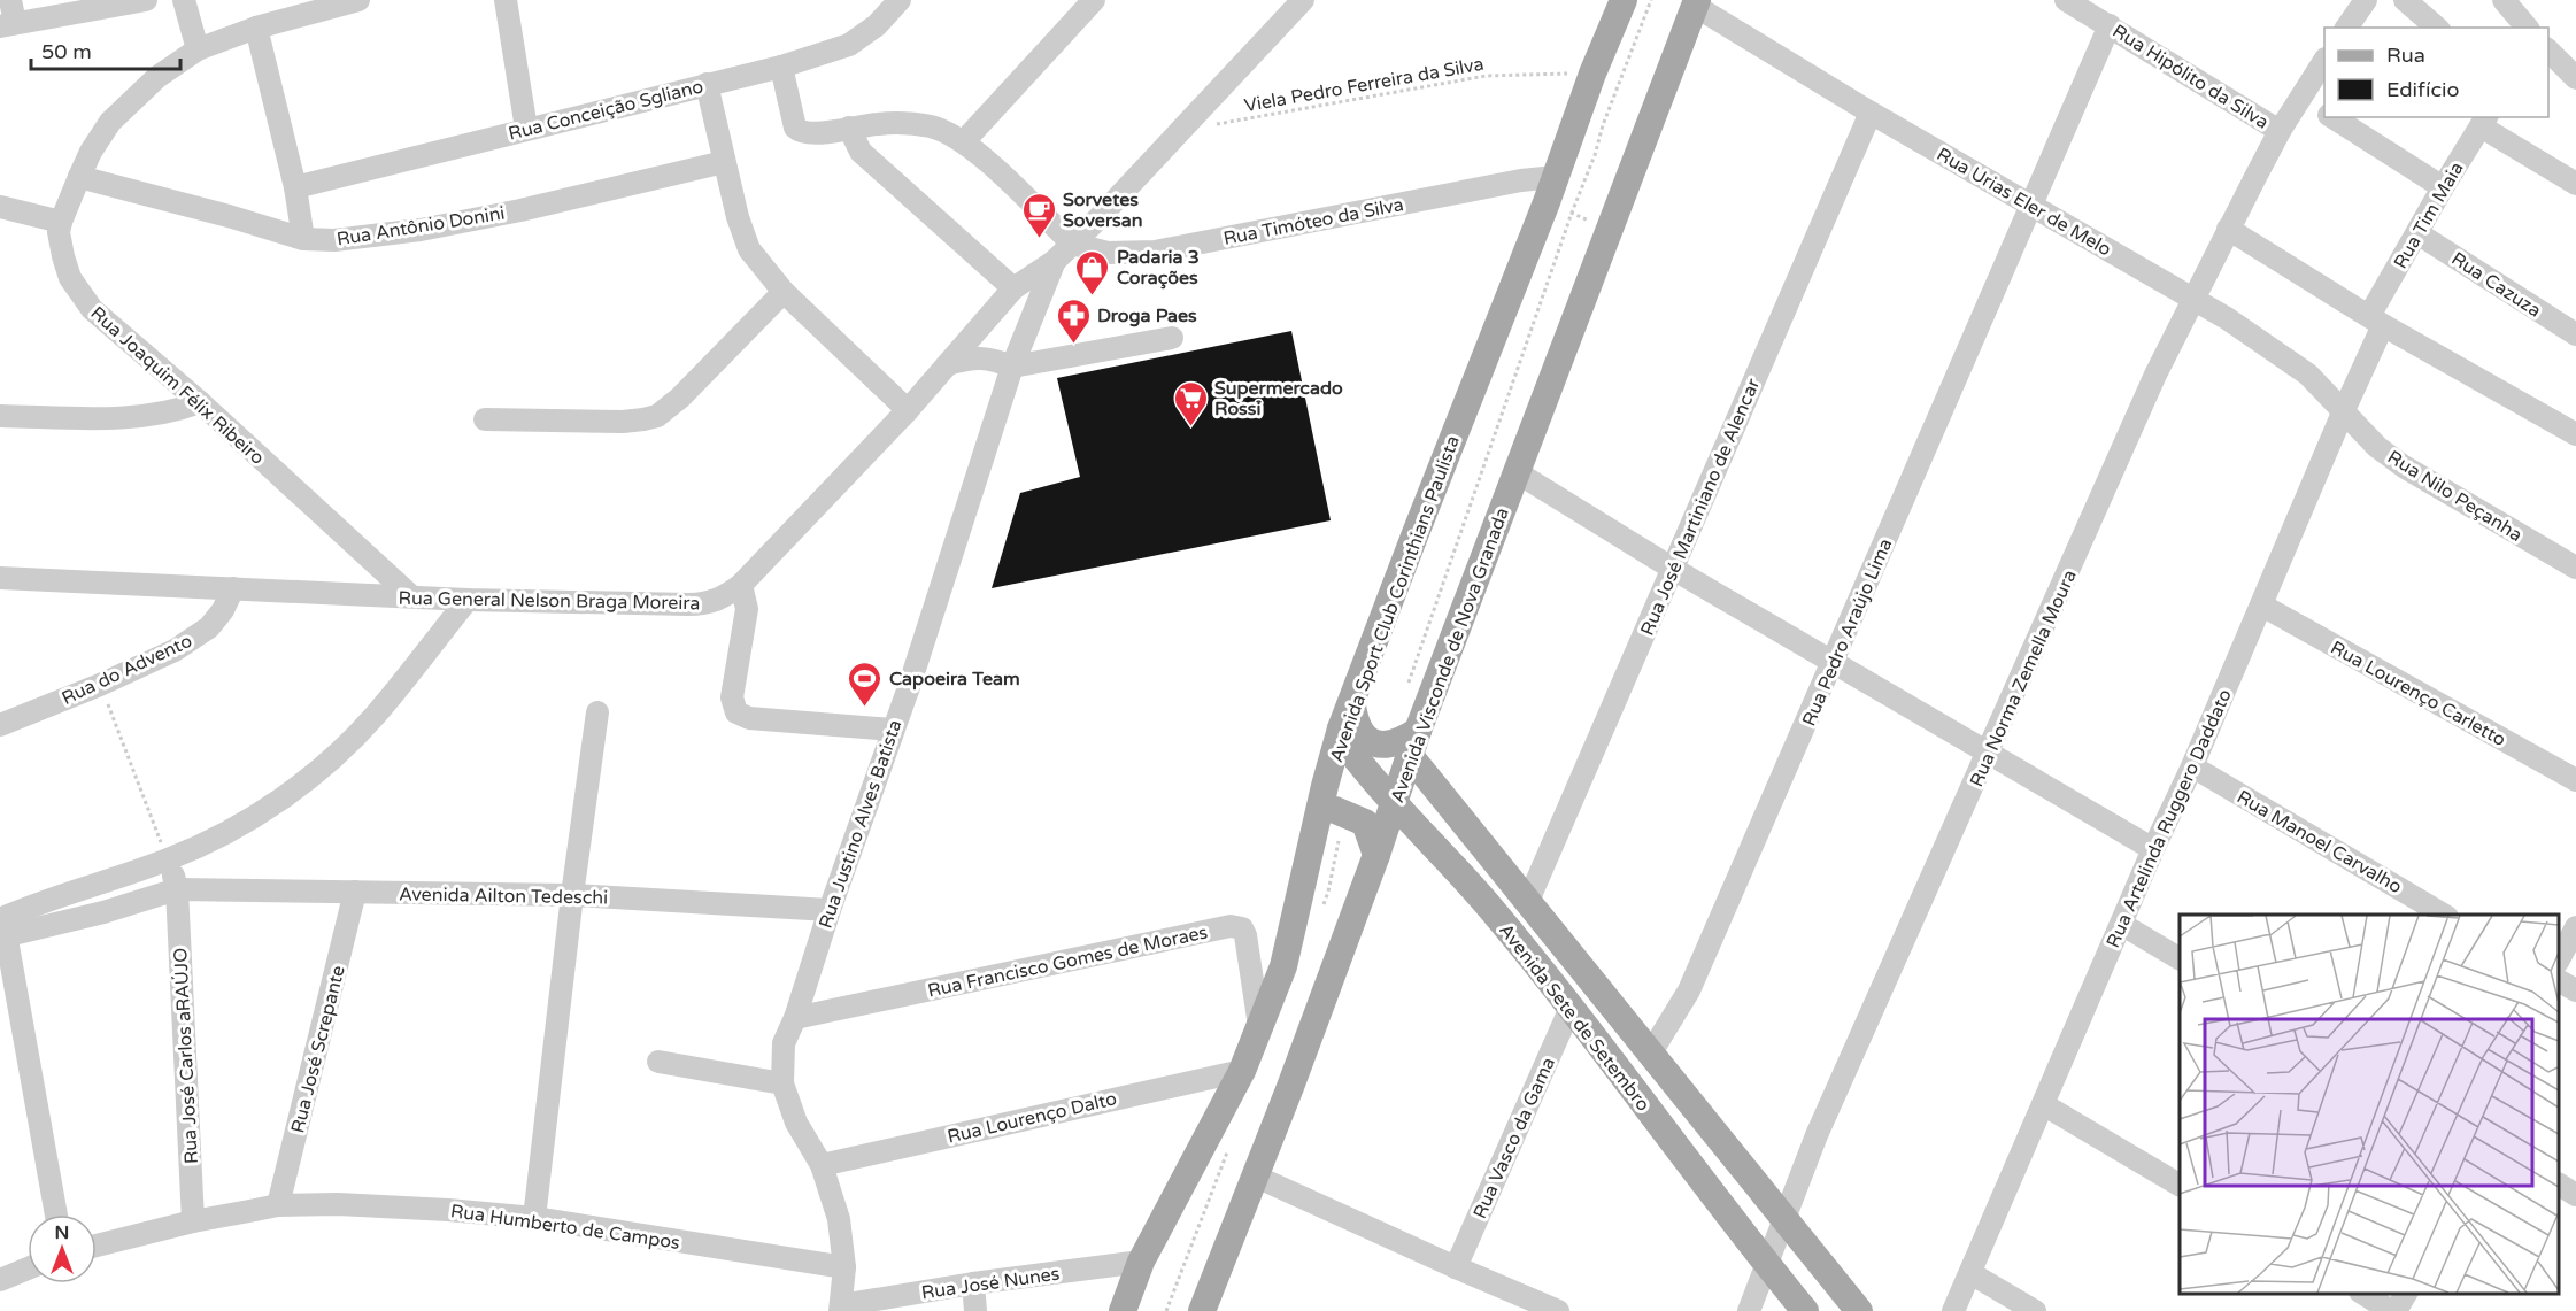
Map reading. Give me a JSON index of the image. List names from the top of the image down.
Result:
{
  "streets": {
    "main road": ["Avenida Sport Club Corinthians Paulista", "Avenida Visconde de Nova Granada", "Avenida Sete de Setembro"],
    "street": [
      "Rua Hipólito da Silva",
      "Rua Conceição Sgliano",
      "Rua Urias Eler de Melo",
      "Rua Tim Maia",
      "Rua Timóteo da Silva",
      "Rua Antônio Donini",
      "Rua Cazuza",
      "Rua Joaquim Félix Ribeiro",
      "Rua Nilo Peçanha",
      "Rua José Martiniano de Alencar",
      "Rua General Nelson Braga Moreira",
      "Rua Pedro Araújo Lima",
      "Rua do Advento",
      "Rua Norma Zemella Moura",
      "Rua Lourenço Carletto",
      "Rua Artelinda Ruggero Daddato",
      "Rua Justino Alves Batista",
      "Rua Manoel Carvalho",
      "Avenida Ailton Tedeschi",
      "Rua Francisco Gomes de Moraes",
      "Rua José Screpante",
      "Rua José Carlos aRAÚJO",
      "Rua Lourenço Dalto",
      "Rua Vasco da Gama",
      "Rua Humberto de Campos",
      "Rua José Nunes"
    ],
    "path": ["Viela Pedro Ferreira da Silva"]
  },
  "crossings": [
    ["Rua Hipólito da Silva", "Rua Pedro Araújo Lima"],
    ["Rua Hipólito da Silva", "Rua Norma Zemella Moura"],
    ["Viela Pedro Ferreira da Silva", "Avenida Sport Club Corinthians Paulista"],
    ["Rua Urias Eler de Melo", "Rua Nilo Peçanha"],
    ["Rua Urias Eler de Melo", "Rua José Martiniano de Alencar"],
    ["Rua Urias Eler de Melo", "Rua Pedro Araújo Lima"],
    ["Rua Urias Eler de Melo", "Avenida Visconde de Nova Granada"],
    ["Rua Urias Eler de Melo", "Rua Norma Zemella Moura"],
    ["Rua Urias Eler de Melo", "Rua Artelinda Ruggero Daddato"],
    ["Rua Tim Maia", "Rua Cazuza"],
    ["Rua Tim Maia", "Rua Artelinda Ruggero Daddato"],
    ["Rua Timóteo da Silva", "Avenida Sport Club Corinthians Paulista"],
    ["Rua Timóteo da Silva", "Rua General Nelson Braga Moreira"],
    ["Rua Antônio Donini", "Rua Joaquim Félix Ribeiro"],
    ["Rua Joaquim Félix Ribeiro", "Rua General Nelson Braga Moreira"],
    ["Rua Nilo Peçanha", "Rua Artelinda Ruggero Daddato"],
    ["Rua José Martiniano de Alencar", "Avenida Sete de Setembro"],
    ["Avenida Sport Club Corinthians Paulista", "Rua Francisco Gomes de Moraes"],
    ["Avenida Sport Club Corinthians Paulista", "Avenida Sete de Setembro"],
    ["Avenida Sport Club Corinthians Paulista", "Rua Lourenço Dalto"],
    ["Avenida Sport Club Corinthians Paulista", "Rua José Nunes"],
    ["Rua General Nelson Braga Moreira", "Rua do Advento"],
    ["Rua General Nelson Braga Moreira", "Rua Justino Alves Batista"],
    ["Rua Pedro Araújo Lima", "Avenida Sete de Setembro"],
    ["Avenida Visconde de Nova Granada", "Avenida Sete de Setembro"],
    ["Rua Norma Zemella Moura", "Avenida Sete de Setembro"],
    ["Rua Lourenço Carletto", "Rua Artelinda Ruggero Daddato"],
    ["Rua Artelinda Ruggero Daddato", "Rua Manoel Carvalho"],
    ["Rua Justino Alves Batista", "Avenida Ailton Tedeschi"],
    ["Rua Justino Alves Batista", "Rua Francisco Gomes de Moraes"],
    ["Rua Justino Alves Batista", "Rua Lourenço Dalto"],
    ["Rua Justino Alves Batista", "Rua Humberto de Campos"],
    ["Rua Justino Alves Batista", "Rua José Nunes"],
    ["Avenida Ailton Tedeschi", "Rua José Screpante"],
    ["Avenida Ailton Tedeschi", "Rua José Carlos aRAÚJO"],
    ["Avenida Sete de Setembro", "Rua Vasco da Gama"],
    ["Rua José Screpante", "Rua Humberto de Campos"],
    ["Rua José Carlos aRAÚJO", "Rua Humberto de Campos"]
  ],
  "places": {
    "cafe": ["Sorvetes Soversan"],
    "shop": ["Padaria 3 Corações"],
    "pharmacy": ["Droga Paes"],
    "supermarket": ["Supermercado Rossi"],
    "sports": ["Capoeira Team"]
  },
  "legend": ["Rua", "Edifício"],
  "scale_bar": "50 m",
  "north": "top"
}
